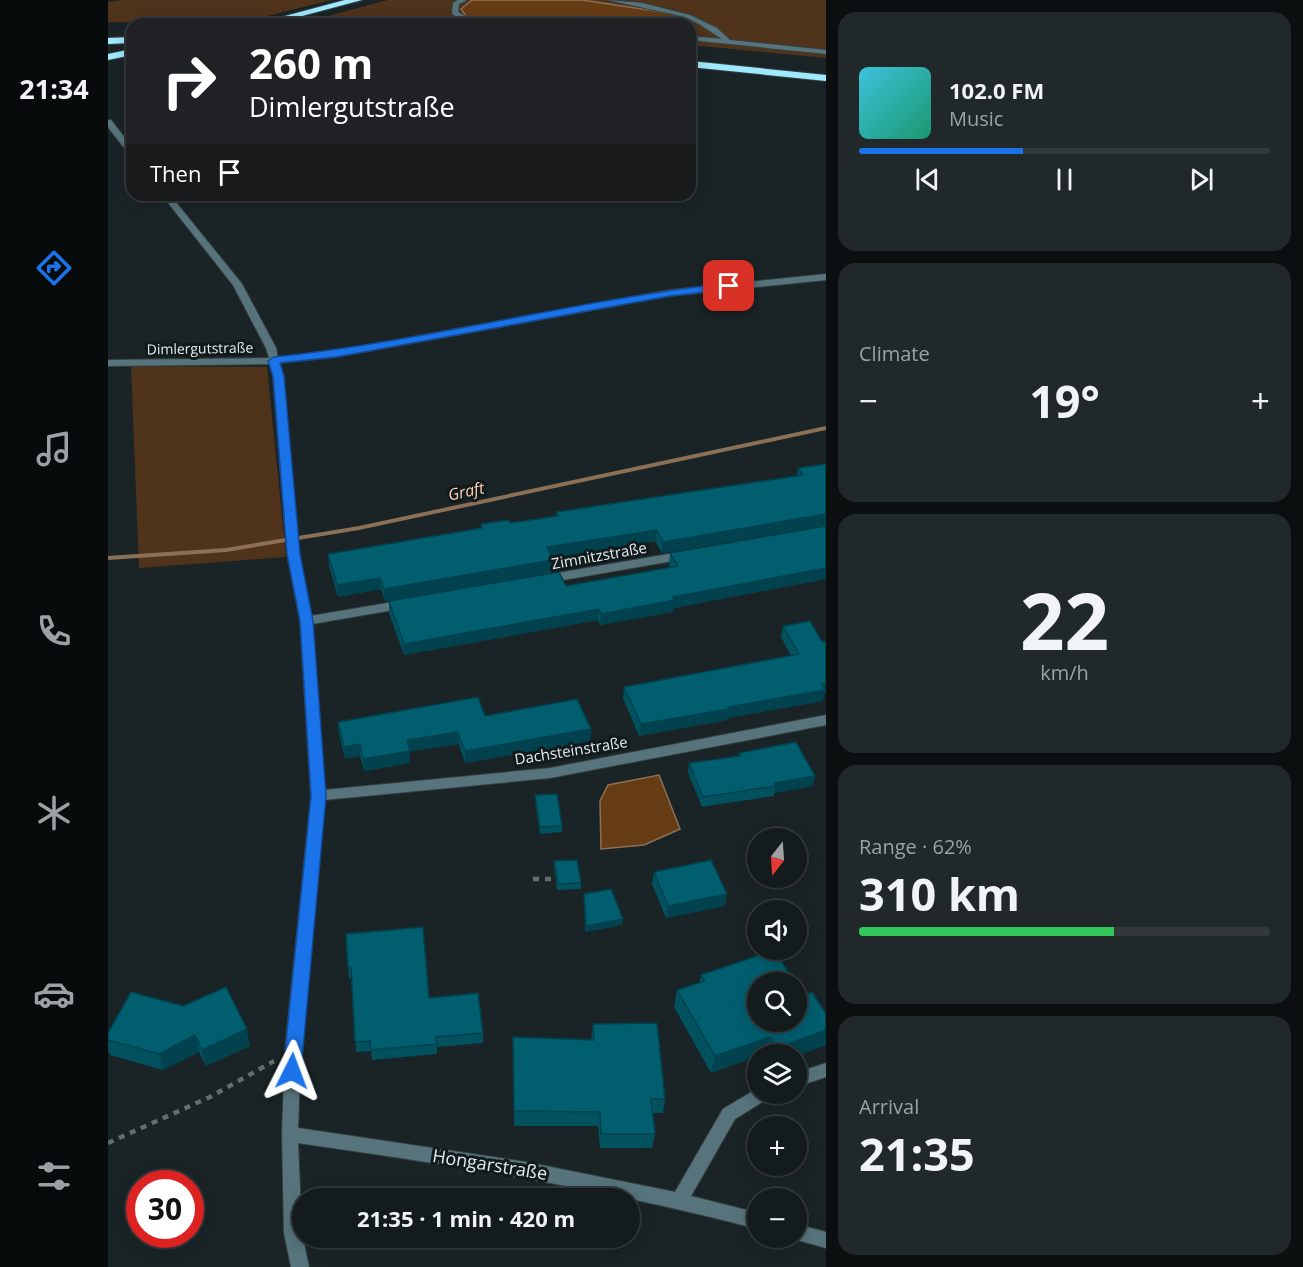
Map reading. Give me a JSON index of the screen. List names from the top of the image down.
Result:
{
  "streets": {
    "street": [
      "Dimlergutstraße",
      "Zimnitzstraße",
      "Dachsteinstraße",
      "Hongarstraße"
    ]
  },
  "water": ["Graft"],
  "north": "bottom",
  "page": {
    "tabs": "21:34",
    "turn": ["260 m", "Dimlergutstraße"],
    "song": ["102.0 FM", "Music"],
    "then": "Then",
    "tile": [
      "Climate",
      ["22", "km/h"],
      ["Range · 62%", "310 km"],
      ["Arrival", "21:35"]
    ],
    "heat": ["−", "19°", "+"],
    "map_buttons": ["+", "−"],
    "limit": "30",
    "trip": "21:35 · 1 min · 420 m"
  }
}
